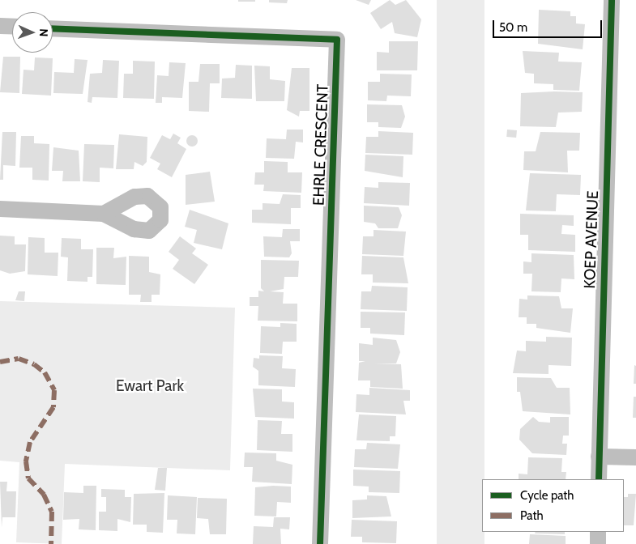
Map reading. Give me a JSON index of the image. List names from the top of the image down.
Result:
{
  "streets": {
    "street": ["EHRLE CRESCENT", "KOEP AVENUE"]
  },
  "parks": ["Ewart Park"],
  "legend": ["Cycle path", "Path"],
  "scale_bar": "50 m",
  "north": "right"
}
